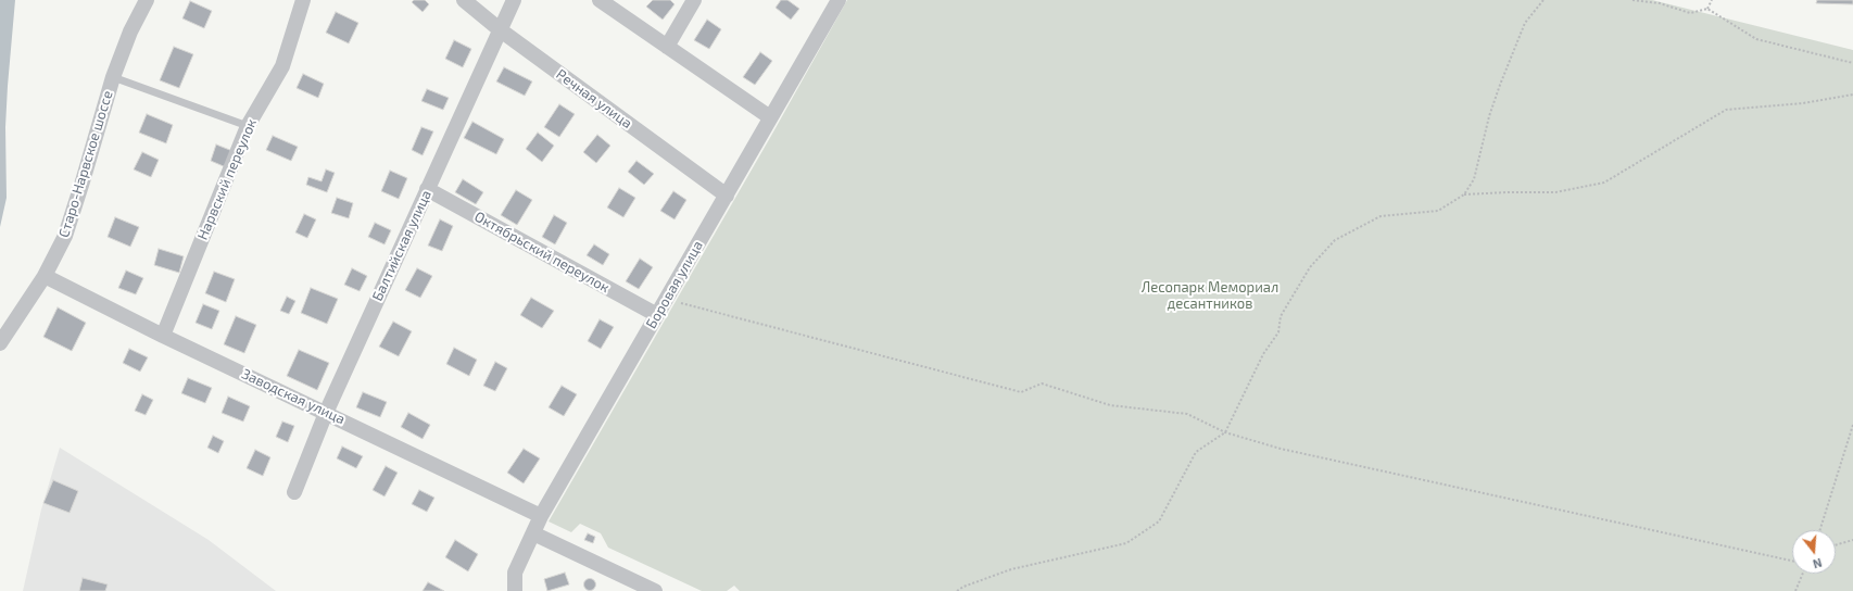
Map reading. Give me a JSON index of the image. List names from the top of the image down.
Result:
{
  "streets": {
    "street": [
      "Речная улица",
      "Старо-Нарвское шоссе",
      "Нарвский переулок",
      "Балтийская улица",
      "Октябрьский переулок",
      "Боровая улица",
      "Заводская улица"
    ]
  },
  "crossings": [
    ["Речная улица", "Балтийская улица"],
    ["Речная улица", "Боровая улица"],
    ["Старо-Нарвское шоссе", "Заводская улица"],
    ["Нарвский переулок", "Заводская улица"],
    ["Балтийская улица", "Октябрьский переулок"],
    ["Балтийская улица", "Заводская улица"],
    ["Октябрьский переулок", "Боровая улица"],
    ["Боровая улица", "Заводская улица"]
  ],
  "parks": ["Лесопарк Мемориал десантников"],
  "north": "bottom"
}
